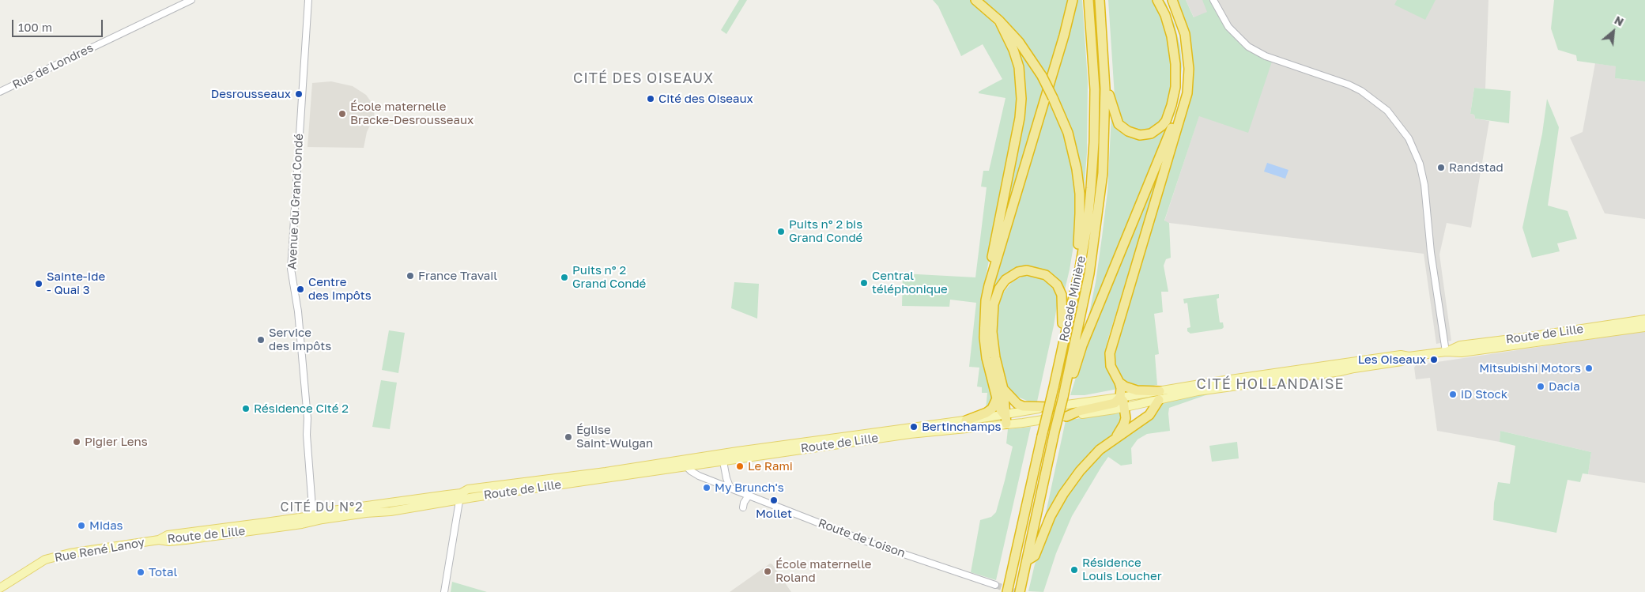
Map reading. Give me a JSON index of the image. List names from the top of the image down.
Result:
{
  "streets": {
    "highway": ["Rocade Minière"],
    "main road": ["Route de Lille", "Rue René Lanoy"],
    "street": ["Rue de Londres", "Avenue du Grand Condé", "Route de Loison"]
  },
  "crossings": [
    ["Avenue du Grand Condé", "Route de Lille"],
    ["Route de Lille", "Route de Loison"],
    ["Route de Lille", "Rue René Lanoy"]
  ],
  "districts": ["CITÉ DES OISEAUX", "CITÉ HOLLANDAISE", "CITÉ DU N°2"],
  "places": [
    "Desrousseaux",
    "Cité des Oiseaux",
    "École maternelle Bracke-Desrousseaux",
    "Randstad",
    "Puits n° 2 bis Grand Condé",
    "France Travail",
    "Puits n° 2 Grand Condé",
    "Central téléphonique",
    "Sainte-Ide - Quai 3",
    "Centre des Impôts",
    "Service des impôts",
    "Les Oiseaux",
    "Mitsubishi Motors",
    "Dacia",
    "iD Stock",
    "Résidence Cité 2",
    "Bertinchamps",
    "Église Saint-Wulgan",
    "Pigier Lens",
    "Le Rami",
    "My Brunch's",
    "Mollet",
    "Midas",
    "Résidence Louis Loucher",
    "École maternelle Roland",
    "Total"
  ],
  "scale_bar": "100 m",
  "north": "top right"
}
